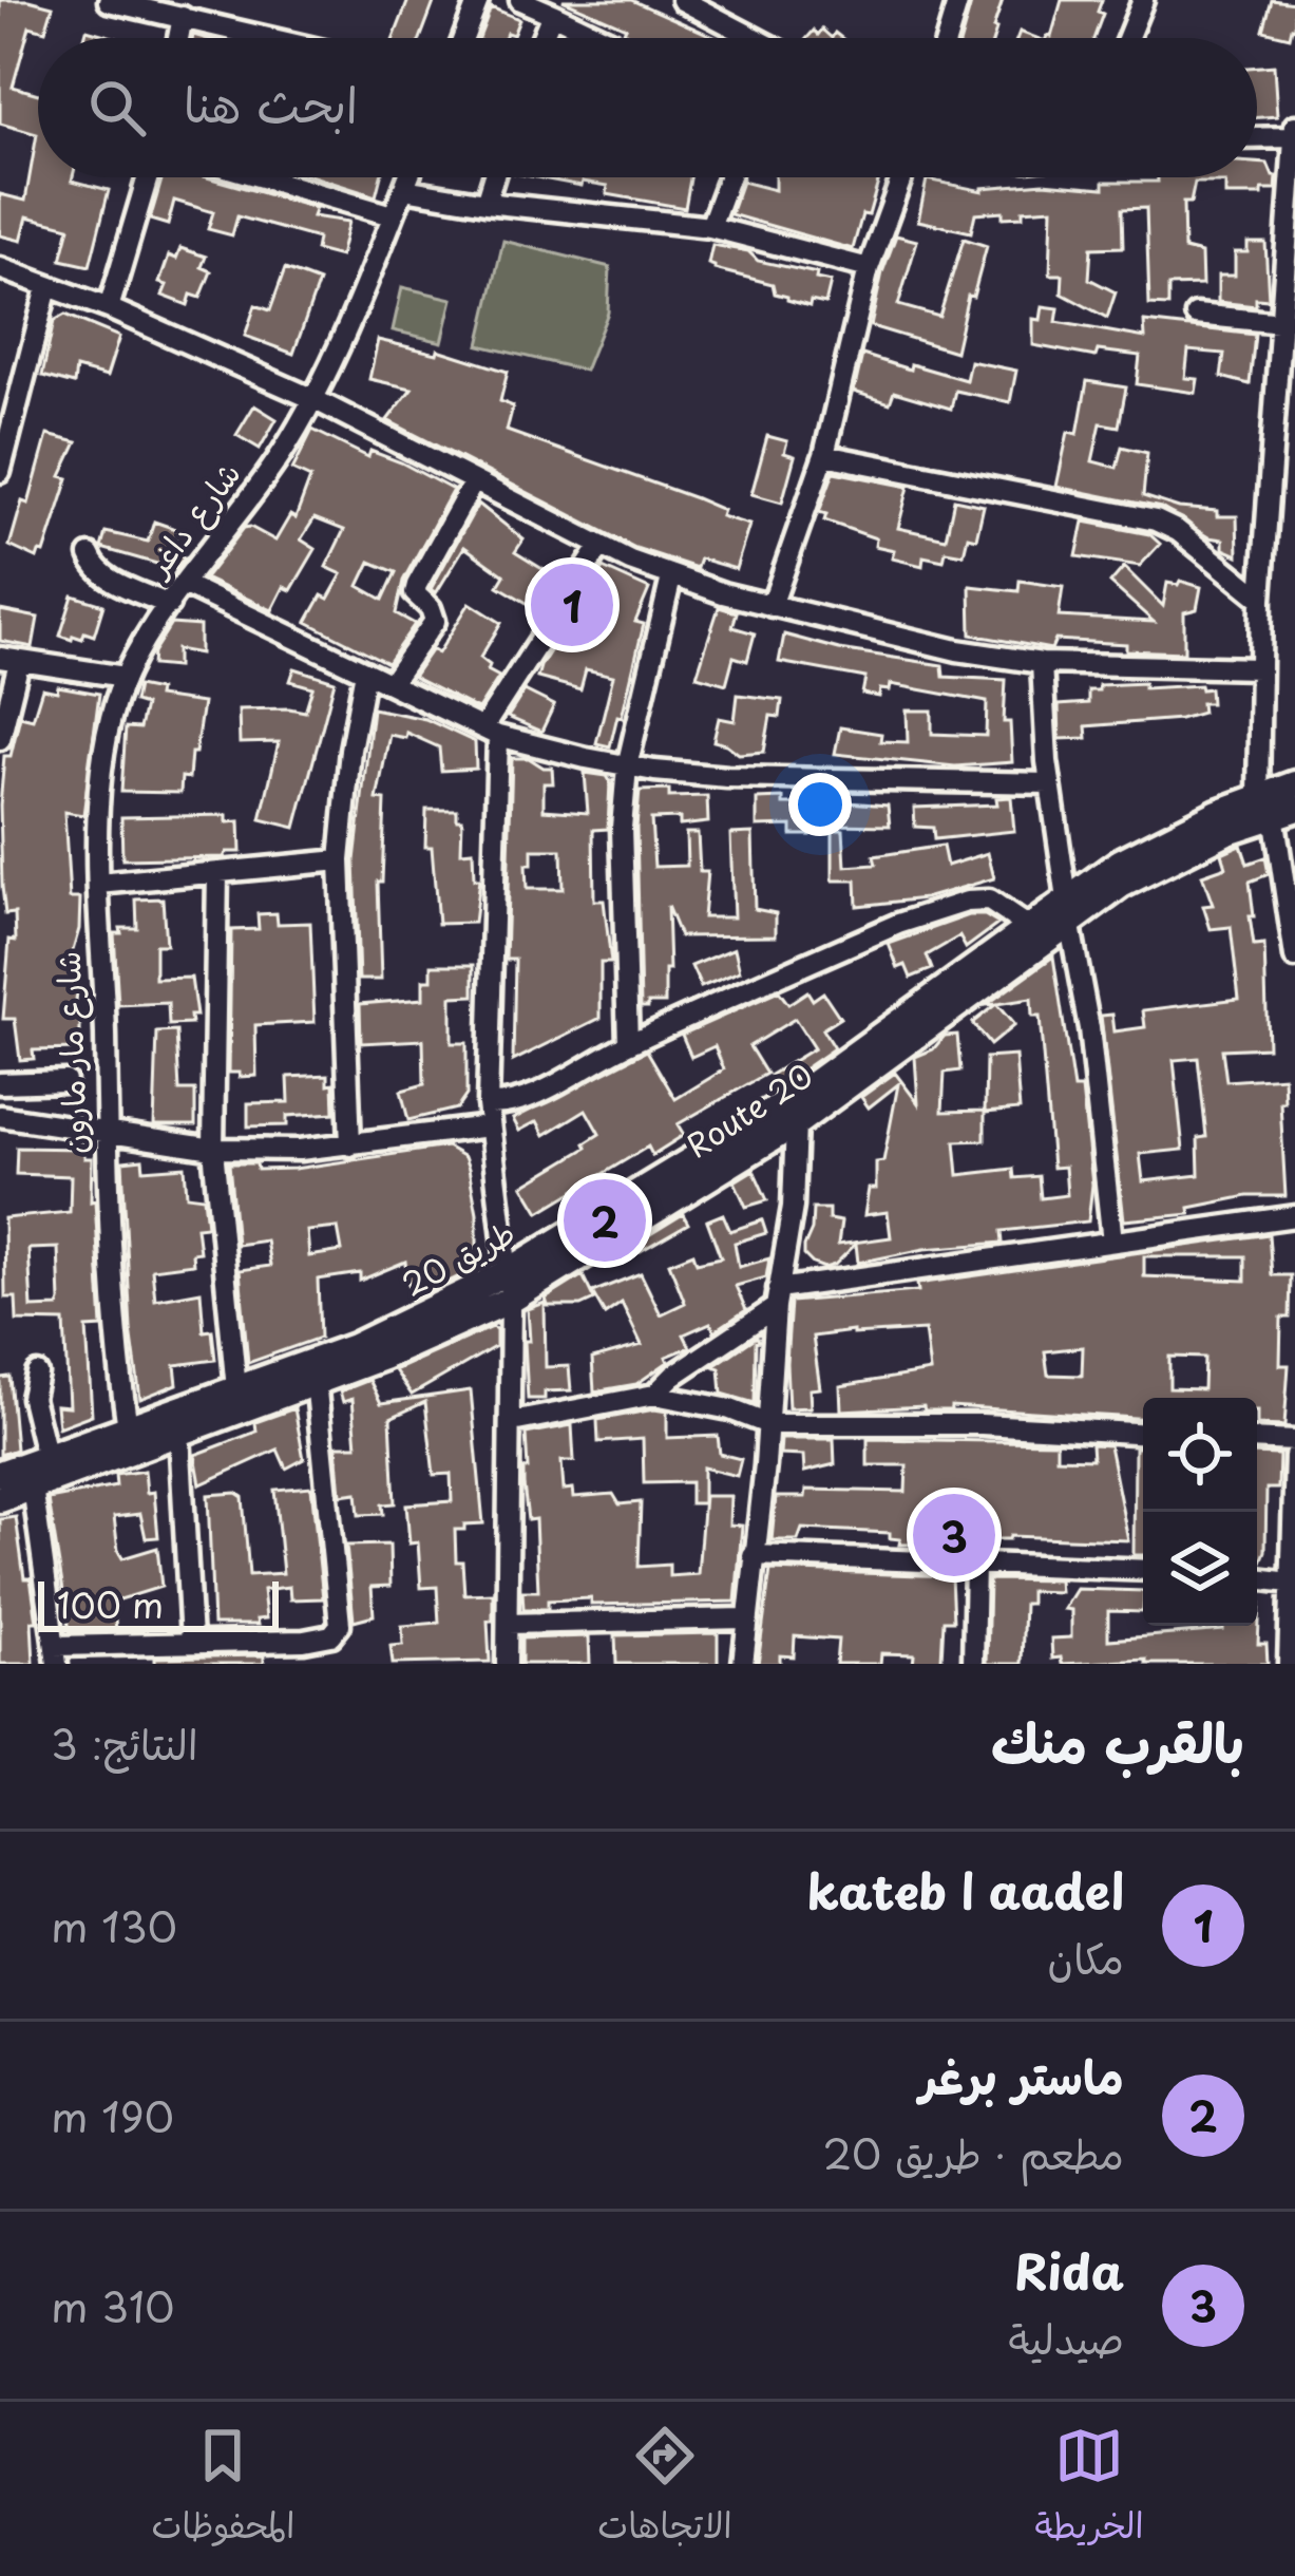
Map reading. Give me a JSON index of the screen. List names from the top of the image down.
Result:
{
  "streets": {
    "main road": ["Route 20", "طريق 20"],
    "street": ["شارع داغر", "شارع مار مارون"]
  },
  "crossings": [
    ["شارع داغر", "شارع مار مارون"],
    ["شارع مار مارون", "طريق 20"],
    ["Route 20", "طريق 20"]
  ],
  "scale_bar": "100 m",
  "page": {
    "search": "ابحث هنا",
    "pins": ["1", "2", "3"],
    "scale": "100 m",
    "heading": ["بالقرب منك", "النتائج: 3"],
    "list": [
      {
        "mark": "1",
        "name": "kateb l aadel",
        "note": "مكان",
        "value": "130 m"
      },
      {
        "mark": "2",
        "name": "ماستر برغر",
        "note": "مطعم · طريق 20",
        "value": "190 m"
      },
      {
        "mark": "3",
        "name": "Rida",
        "note": "صيدلية",
        "value": "310 m"
      }
    ],
    "nav": ["الخريطة", "الاتجاهات", "المحفوظات"]
  }
}
